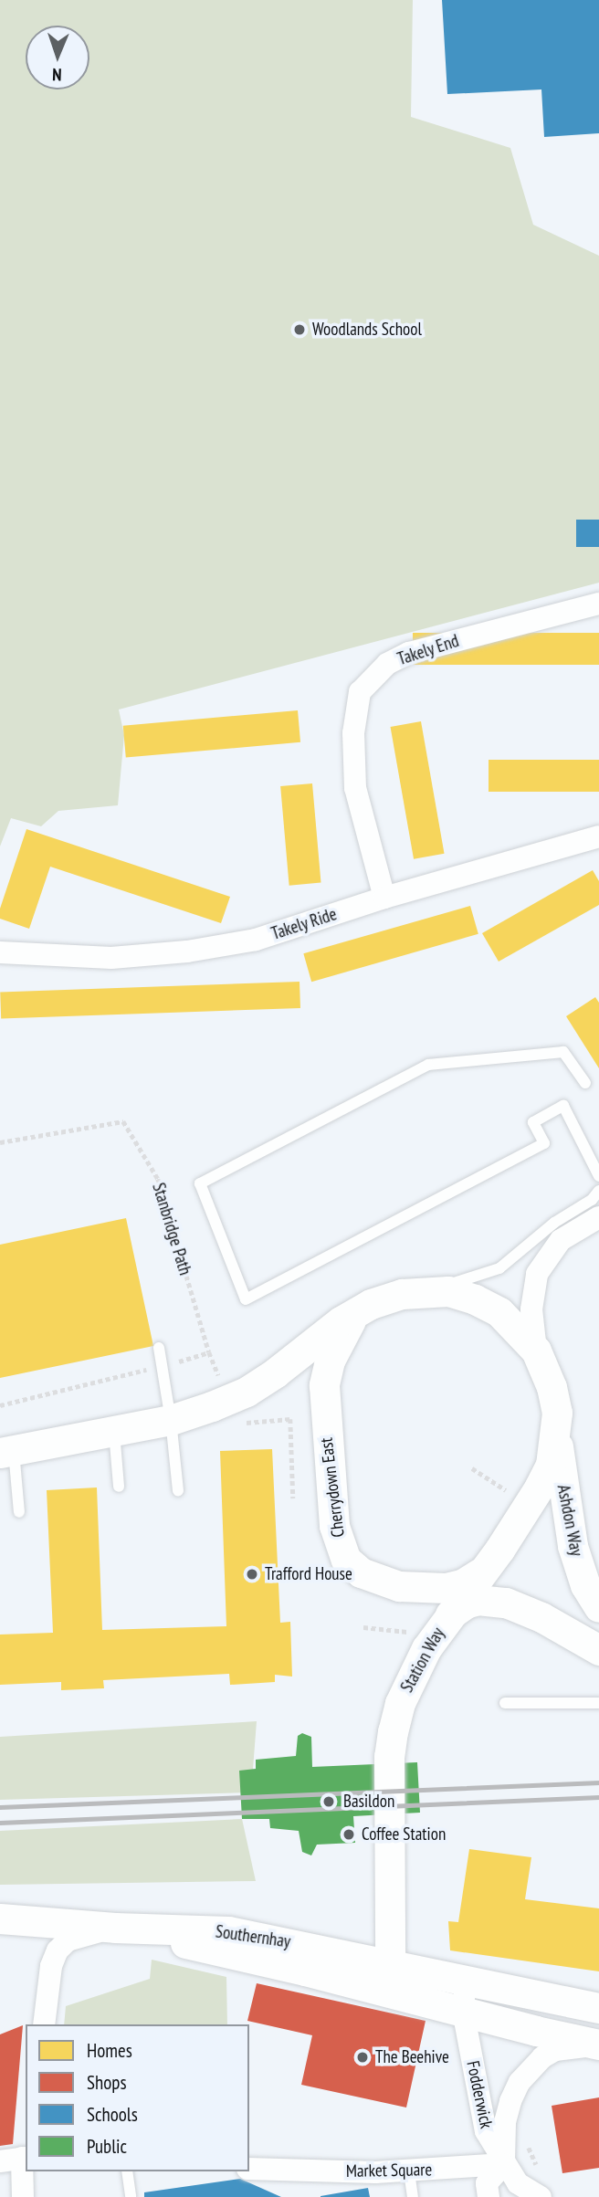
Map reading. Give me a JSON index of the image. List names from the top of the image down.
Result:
{
  "streets": {
    "street": [
      "Takely End",
      "Takely Ride",
      "Cherrydown East",
      "Ashdon Way",
      "Station Way",
      "Southernhay",
      "Fodderwick",
      "Market Square"
    ],
    "path": ["Stanbridge Path"]
  },
  "crossings": [
    ["Takely End", "Takely Ride"],
    ["Cherrydown East", "Station Way"],
    ["Ashdon Way", "Station Way"],
    ["Station Way", "Southernhay"],
    ["Southernhay", "Fodderwick"],
    ["Fodderwick", "Market Square"]
  ],
  "places": [
    "Woodlands School",
    "Trafford House",
    "Basildon",
    "Coffee Station",
    "The Beehive"
  ],
  "legend": [
    "Homes",
    "Shops",
    "Schools",
    "Public"
  ],
  "north": "bottom"
}
